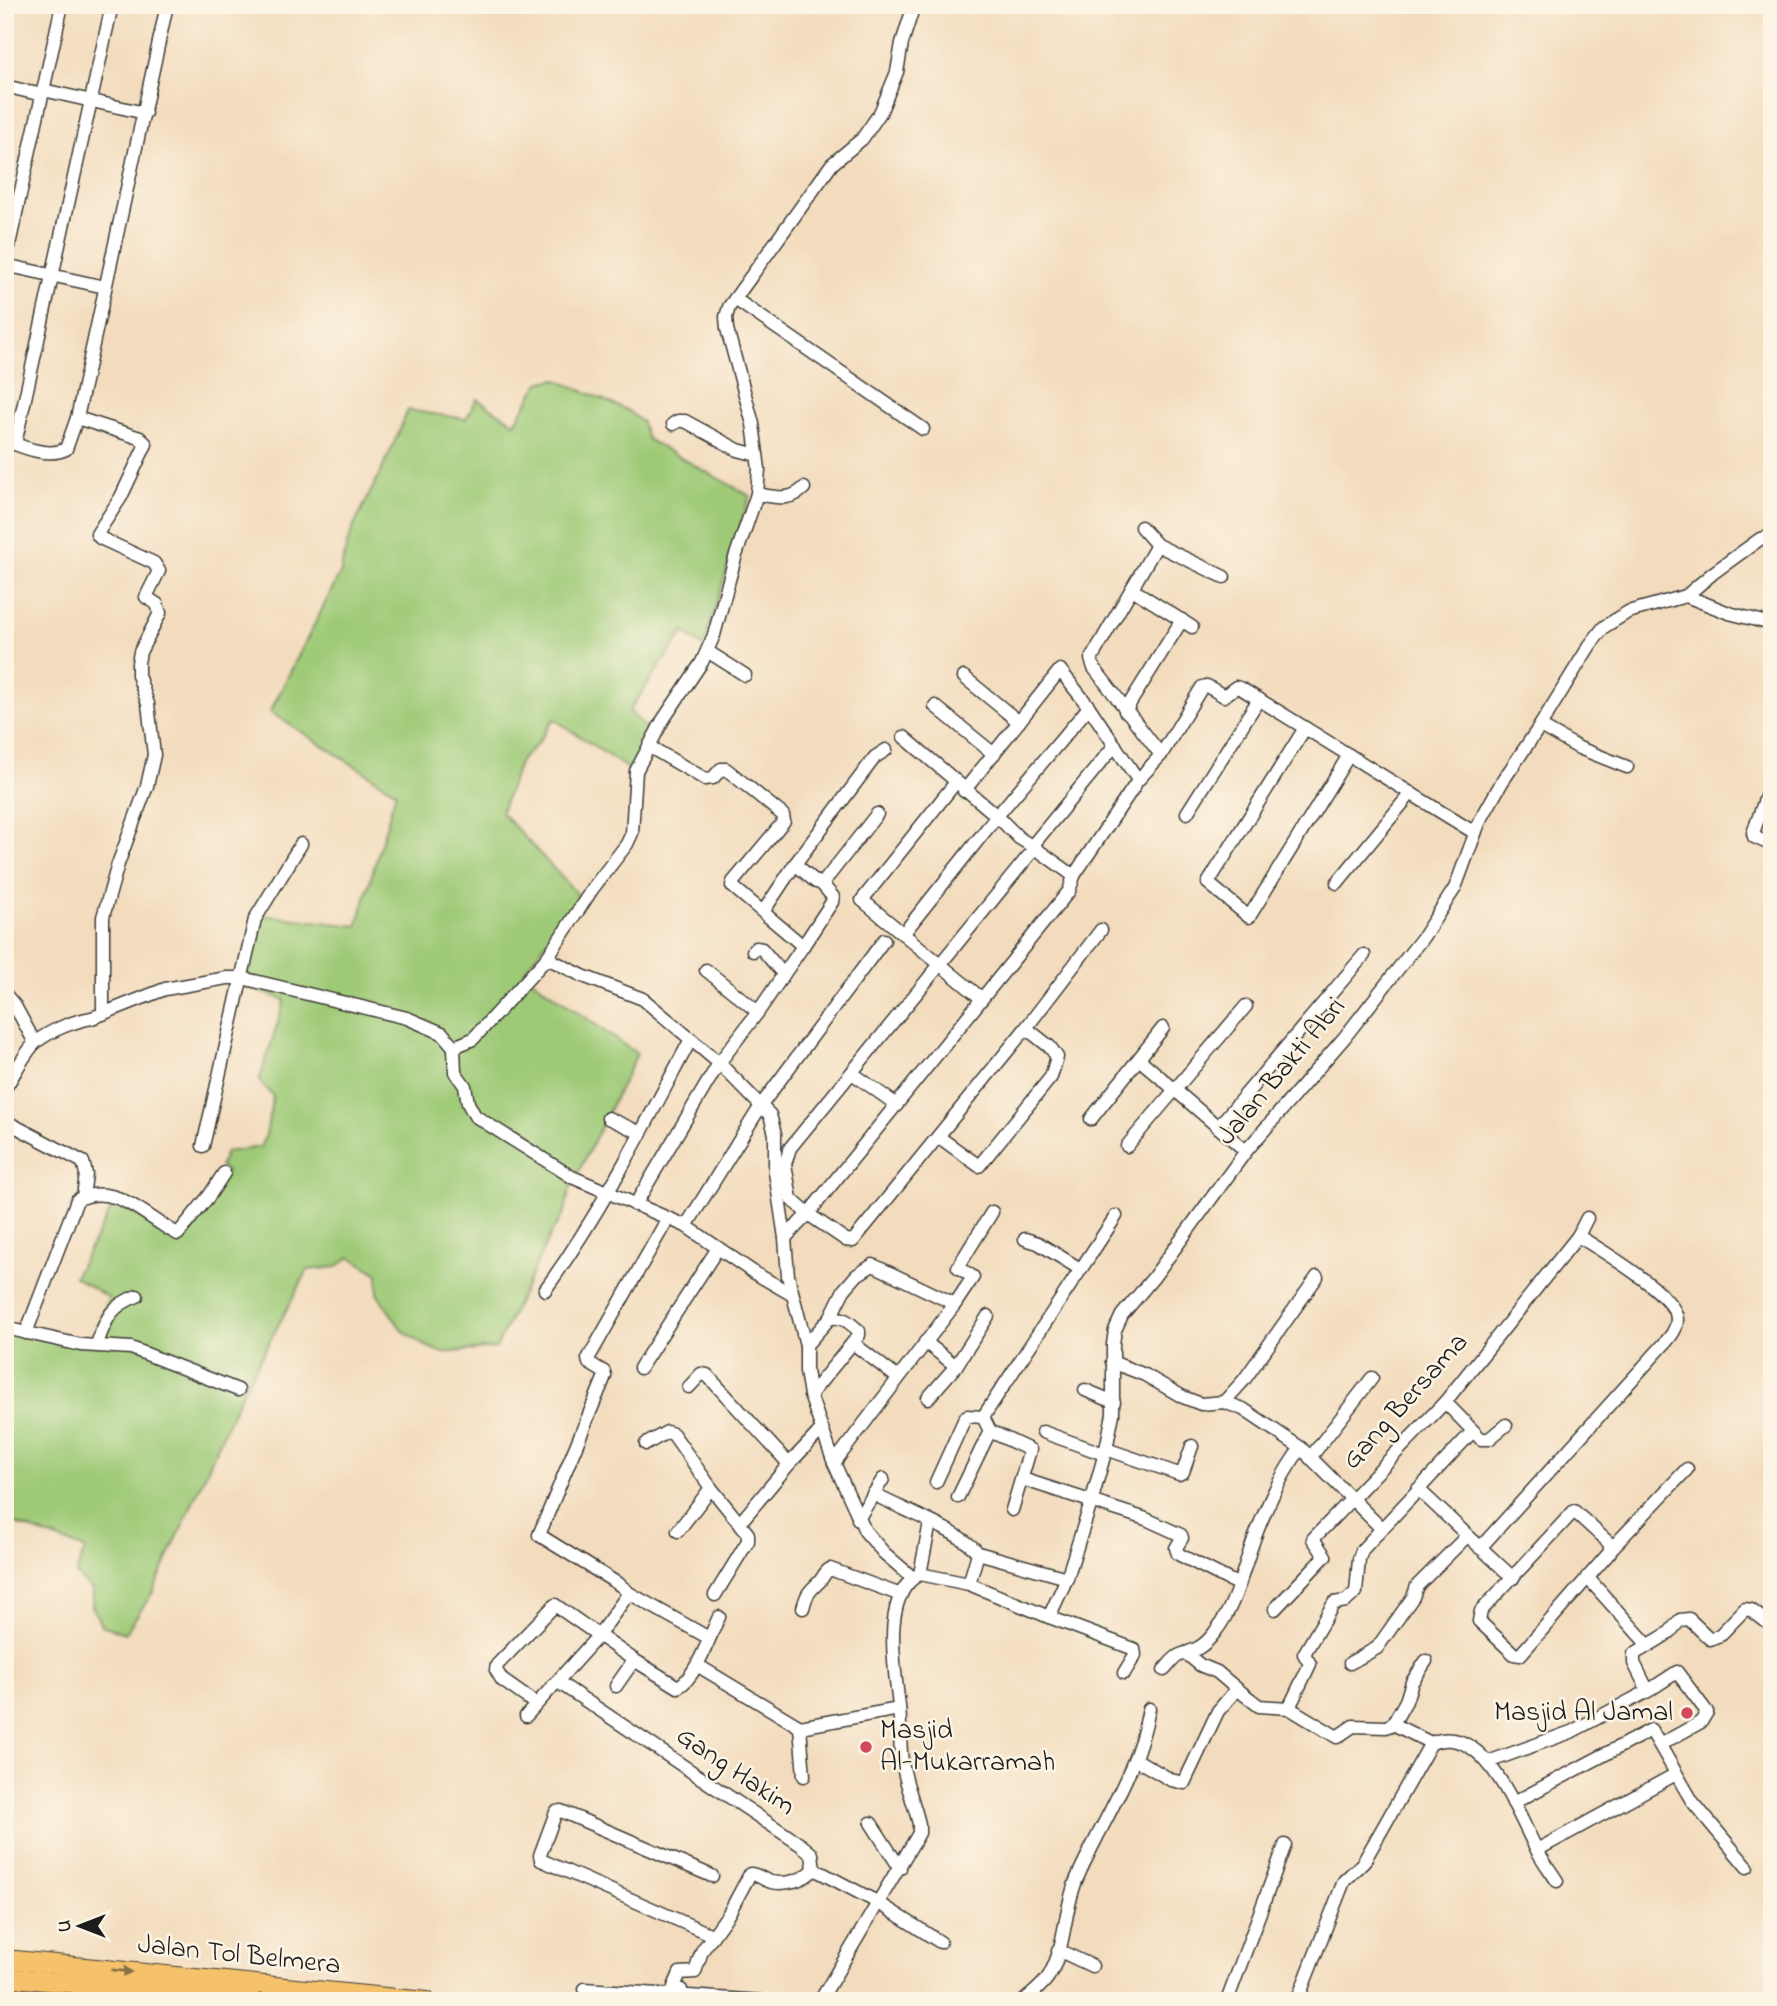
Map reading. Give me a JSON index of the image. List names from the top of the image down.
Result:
{
  "streets": {
    "highway": ["Jalan Tol Belmera"],
    "street": ["Jalan Bakti Abri", "Gang Bersama", "Gang Hakim"]
  },
  "places": ["Masjid Al Jamal", "Masjid Al-Mukarramah"],
  "north": "left"
}
